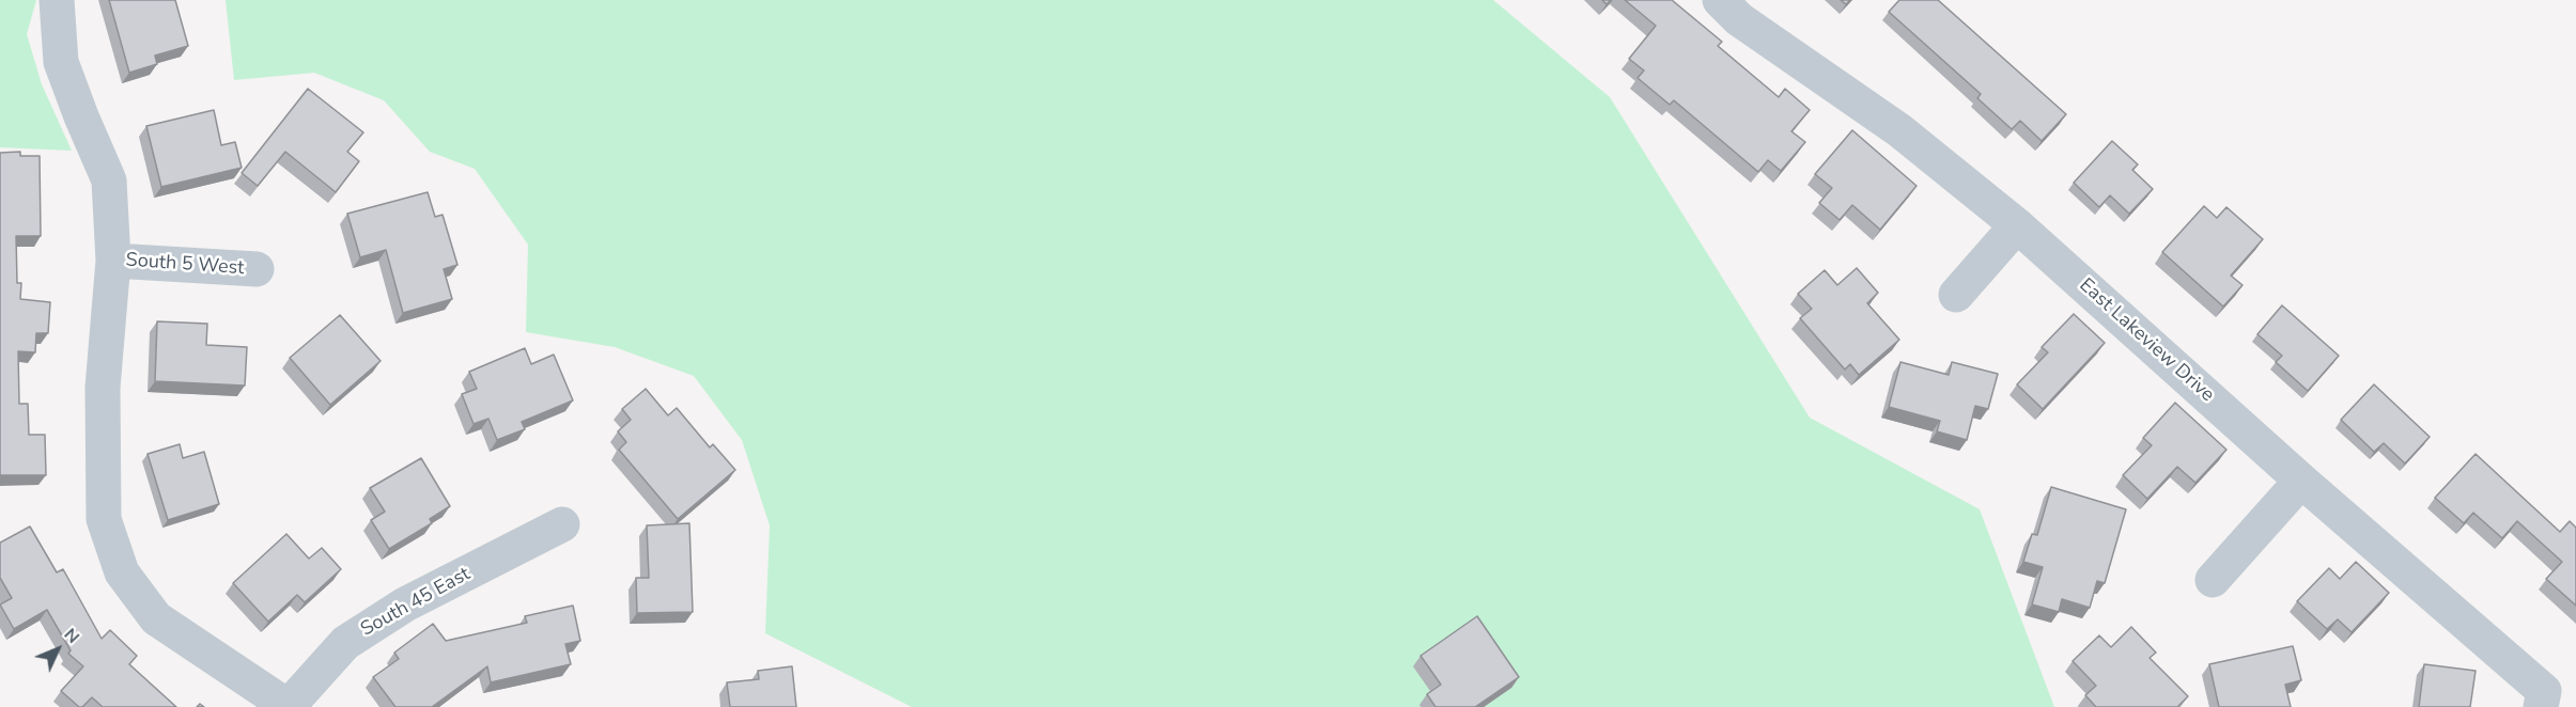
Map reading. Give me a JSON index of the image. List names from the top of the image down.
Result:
{
  "streets": {
    "street": ["South 5 West", "East Lakeview Drive", "South 45 East"]
  },
  "north": "top right"
}
